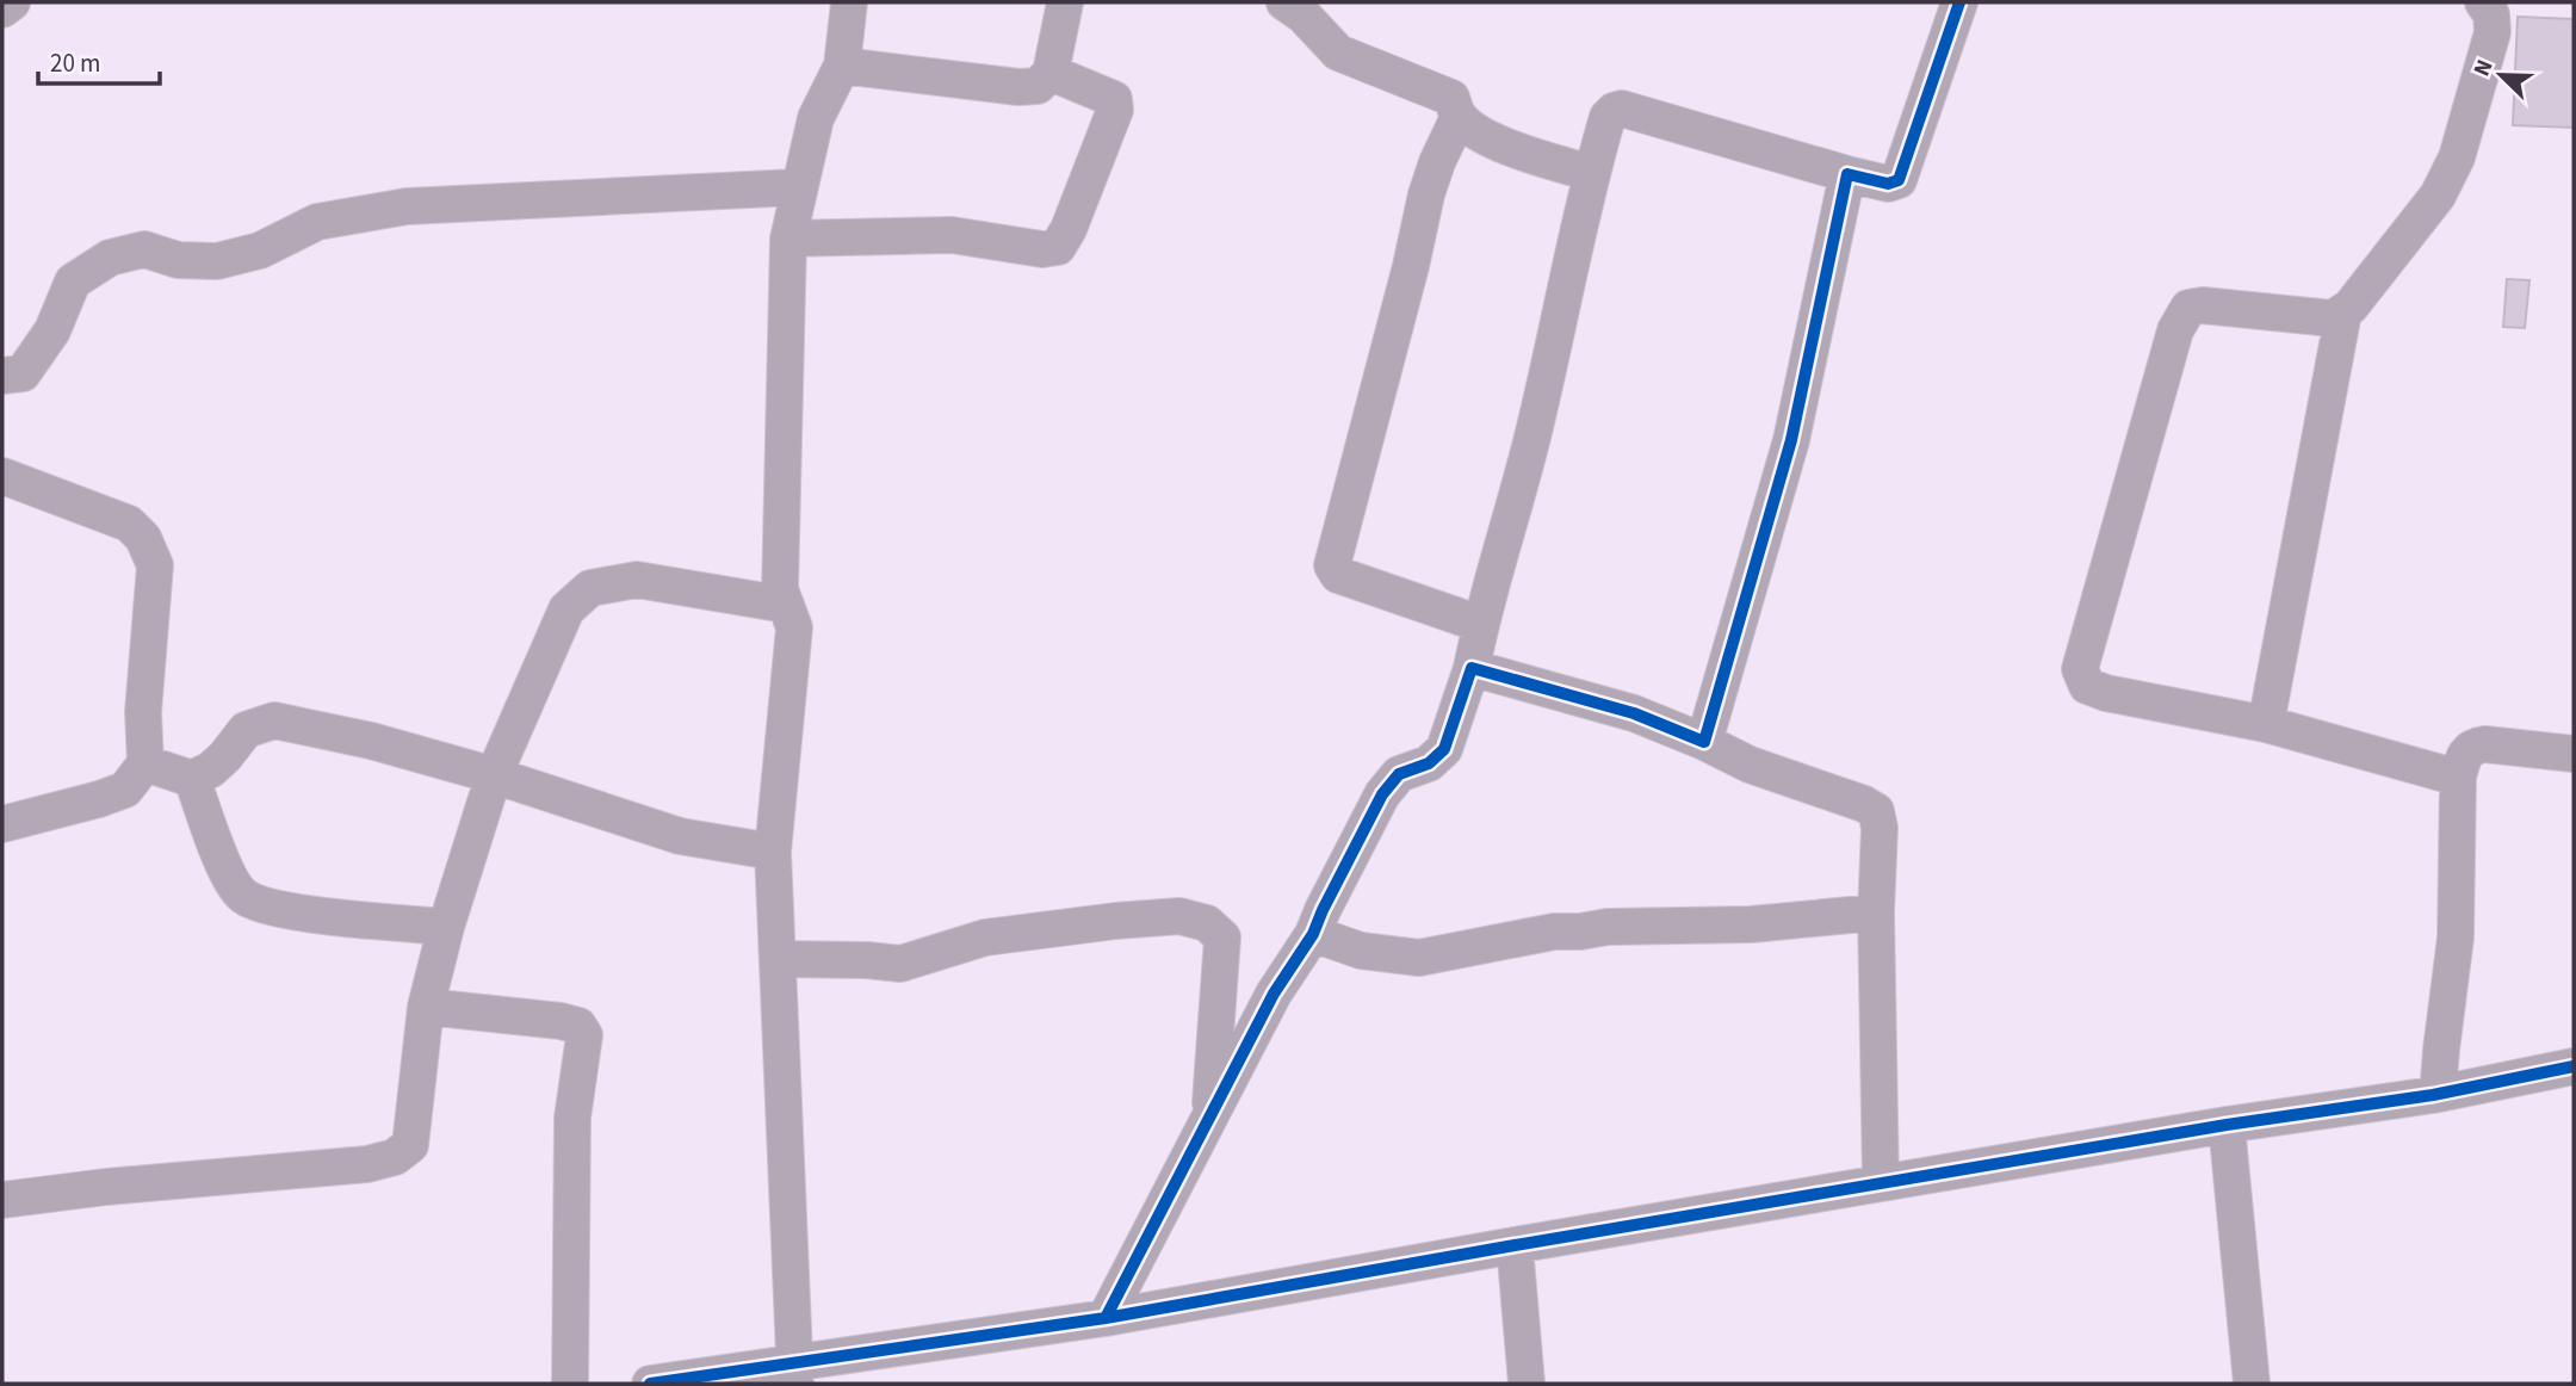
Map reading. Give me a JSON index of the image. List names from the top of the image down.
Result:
{
  "scale_bar": "20 m",
  "north": "top left"
}
